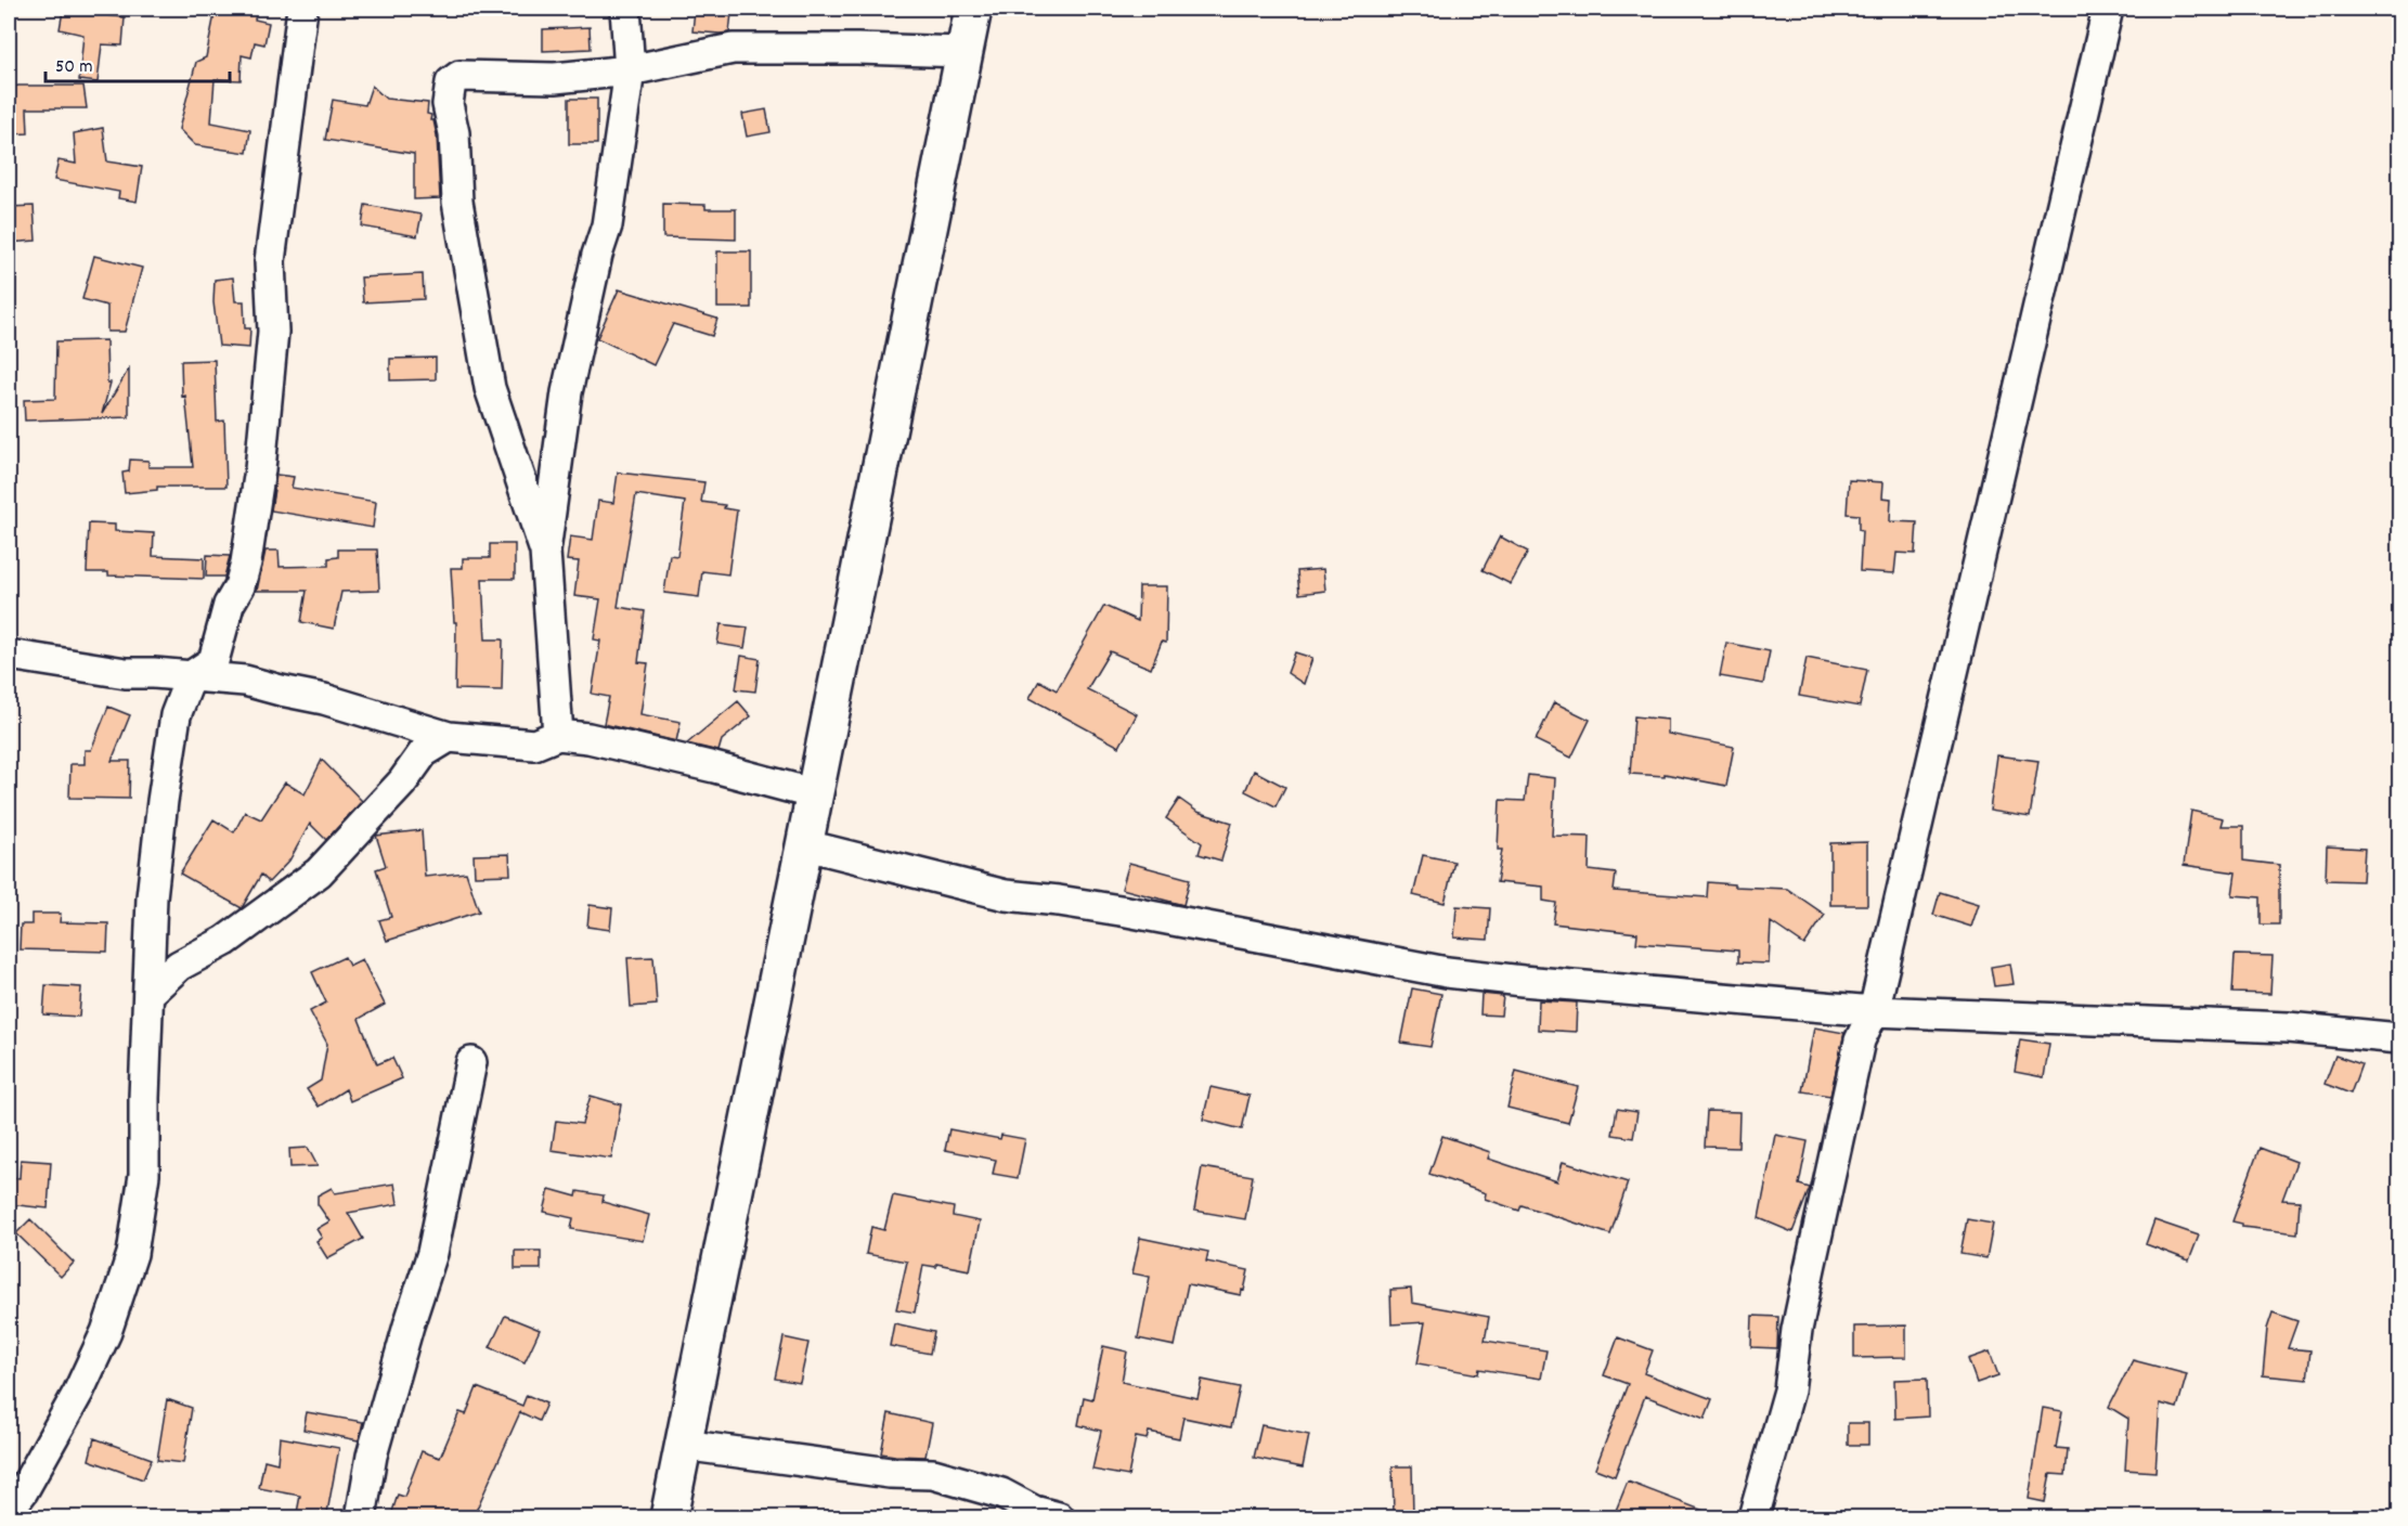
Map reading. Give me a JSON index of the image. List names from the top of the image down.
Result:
{
  "scale_bar": "50 m"
}
